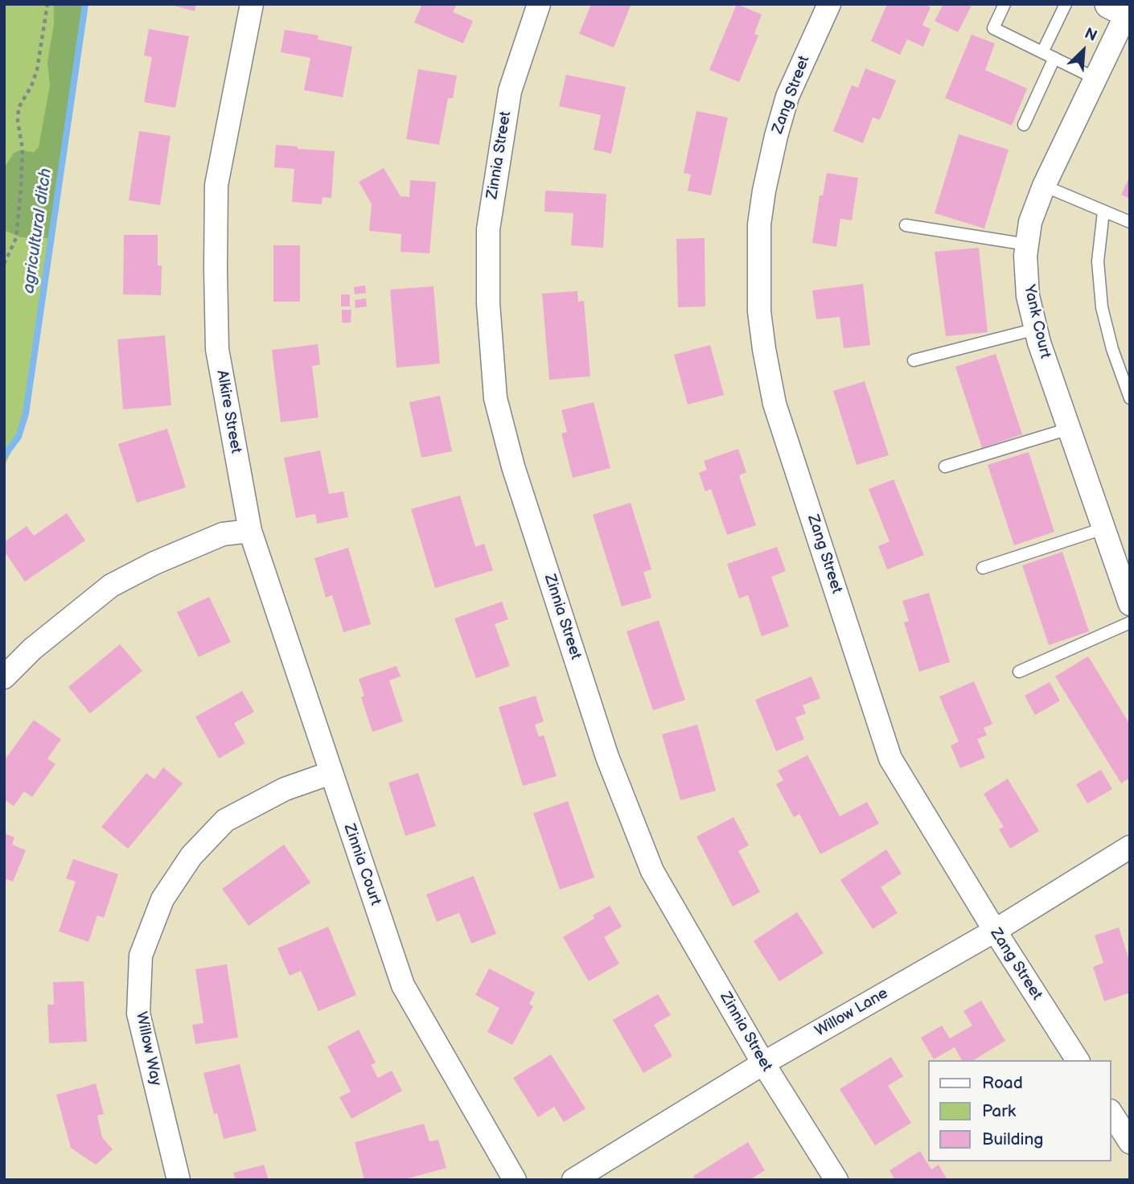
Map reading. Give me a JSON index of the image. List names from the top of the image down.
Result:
{
  "streets": {
    "street": [
      "Zang Street",
      "Zinnia Street",
      "Yank Court",
      "Alkire Street",
      "Zinnia Court",
      "Willow Lane",
      "Willow Way"
    ]
  },
  "crossings": [
    ["Zang Street", "Willow Lane"],
    ["Zinnia Street", "Willow Lane"],
    ["Alkire Street", "Zinnia Court"],
    ["Zinnia Court", "Willow Way"]
  ],
  "water": ["agricultural ditch"],
  "legend": ["Road", "Park", "Building"],
  "north": "top right"
}
